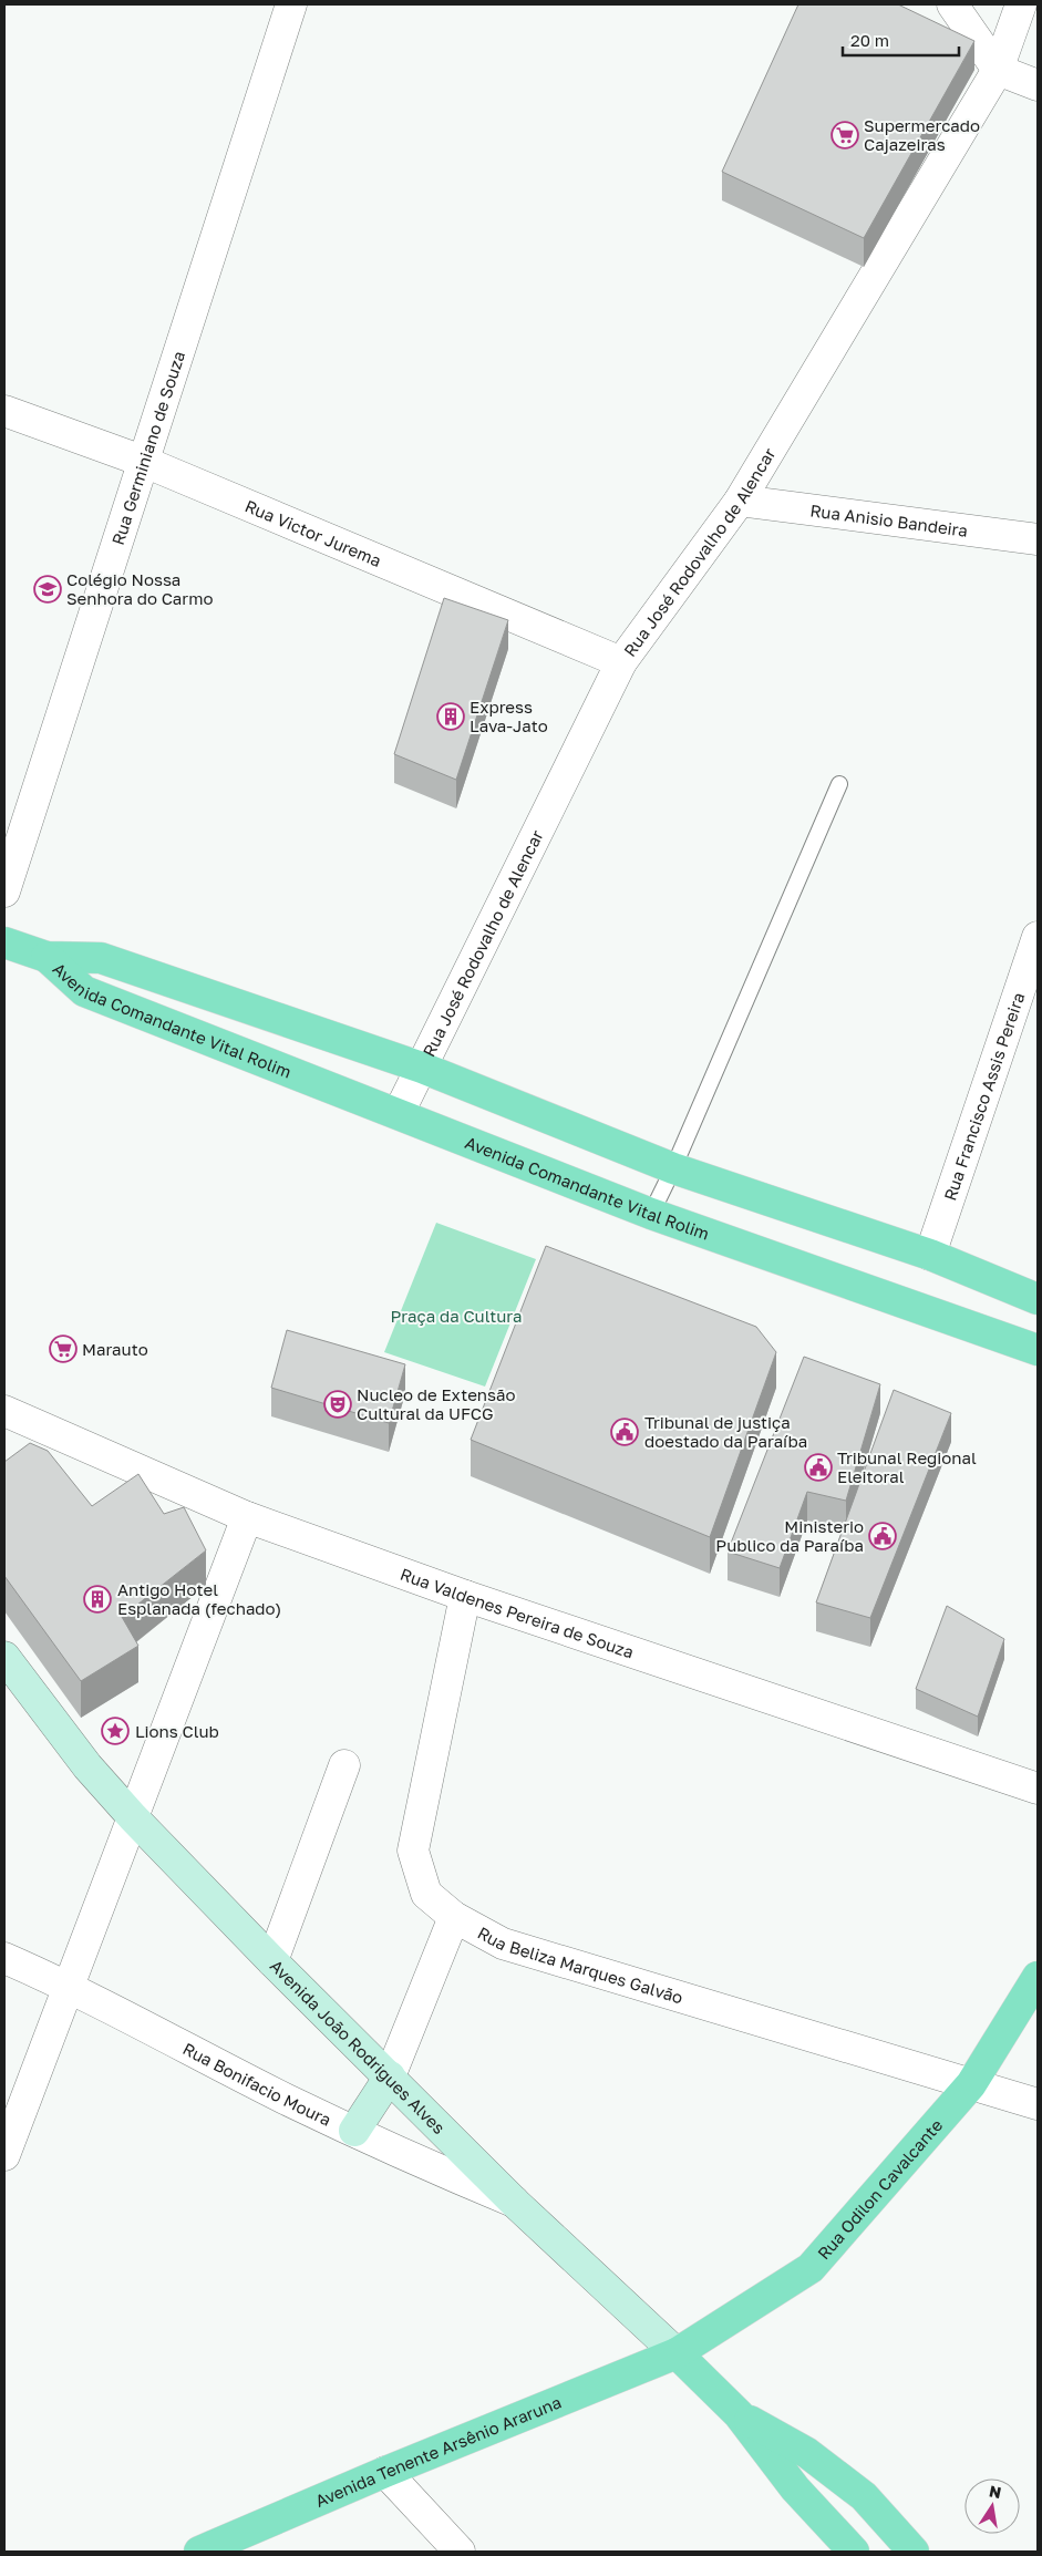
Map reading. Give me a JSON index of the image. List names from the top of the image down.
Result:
{
  "streets": {
    "main road": [
      "Avenida Comandante Vital Rolim",
      "Avenida João Rodrigues Alves",
      "Rua Odilon Cavalcante",
      "Avenida Tenente Arsênio Araruna"
    ],
    "street": [
      "Rua Germiniano de Souza",
      "Rua Anisio Bandeira",
      "Rua Victor Jurema",
      "Rua José Rodovalho de Alencar",
      "Rua Francisco Assis Pereira",
      "Rua Valdenes Pereira de Souza",
      "Rua Beliza Marques Galvão",
      "Rua Bonifacio Moura"
    ]
  },
  "crossings": [
    ["Rua Germiniano de Souza", "Rua Victor Jurema"],
    ["Rua Anisio Bandeira", "Rua José Rodovalho de Alencar"],
    ["Rua Victor Jurema", "Rua José Rodovalho de Alencar"],
    ["Rua José Rodovalho de Alencar", "Avenida Comandante Vital Rolim"],
    ["Avenida Comandante Vital Rolim", "Rua Francisco Assis Pereira"],
    ["Rua Valdenes Pereira de Souza", "Rua Beliza Marques Galvão"],
    ["Rua Beliza Marques Galvão", "Rua Odilon Cavalcante"],
    ["Avenida João Rodrigues Alves", "Rua Bonifacio Moura"],
    ["Avenida João Rodrigues Alves", "Rua Odilon Cavalcante"],
    ["Avenida João Rodrigues Alves", "Avenida Tenente Arsênio Araruna"],
    ["Rua Odilon Cavalcante", "Avenida Tenente Arsênio Araruna"]
  ],
  "parks": ["Praça da Cultura"],
  "places": {
    "supermarket": ["Supermercado Cajazeiras", "Marauto"],
    "school or university": ["Colégio Nossa Senhora do Carmo"],
    "building": ["Express Lava-Jato", "Antigo Hotel Esplanada (fechado)"],
    "theatre": ["Nucleo de Extensão Cultural da UFCG"],
    "public building": ["Tribunal de justiça doestado da Paraíba", "Tribunal Regional Eleitoral", "Ministerio Publico da Paraíba"],
    "place": ["Lions Club"]
  },
  "scale_bar": "20 m",
  "north": "top"
}
